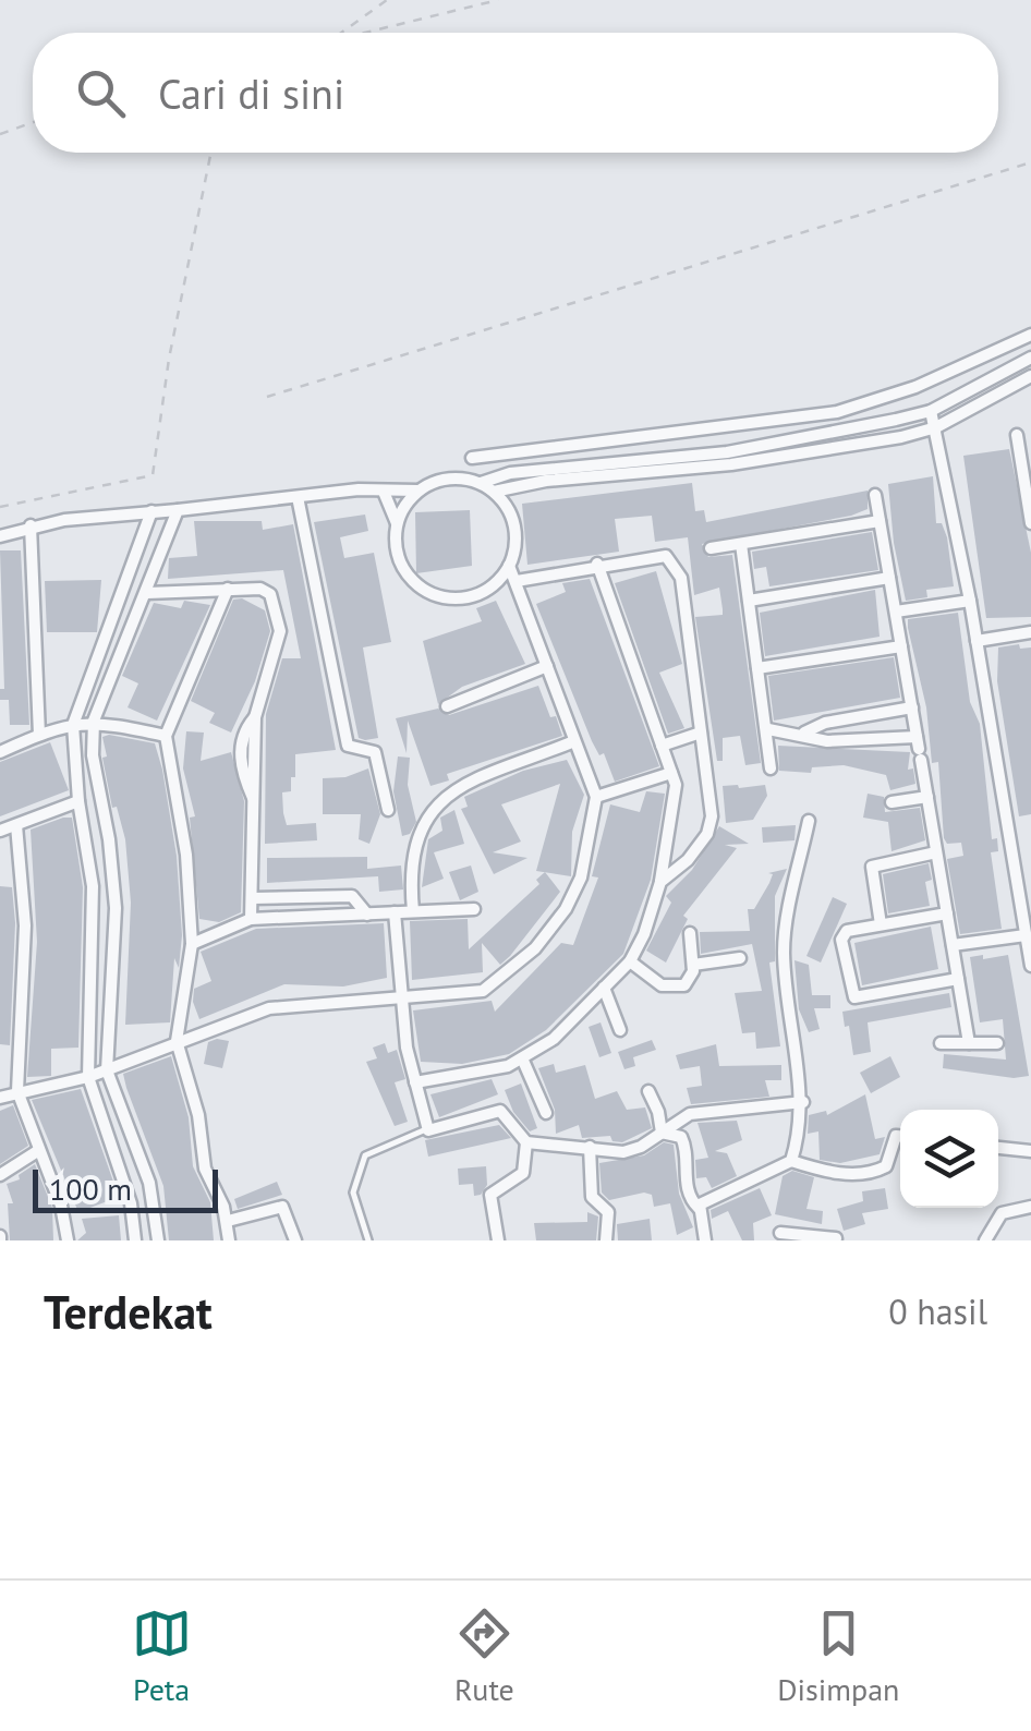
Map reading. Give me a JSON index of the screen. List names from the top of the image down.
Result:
{
  "scale_bar": "100 m",
  "page": {
    "search": "Cari di sini",
    "scale": "100 m",
    "heading": ["Terdekat", "0 hasil"],
    "nav": ["Peta", "Rute", "Disimpan"]
  }
}
